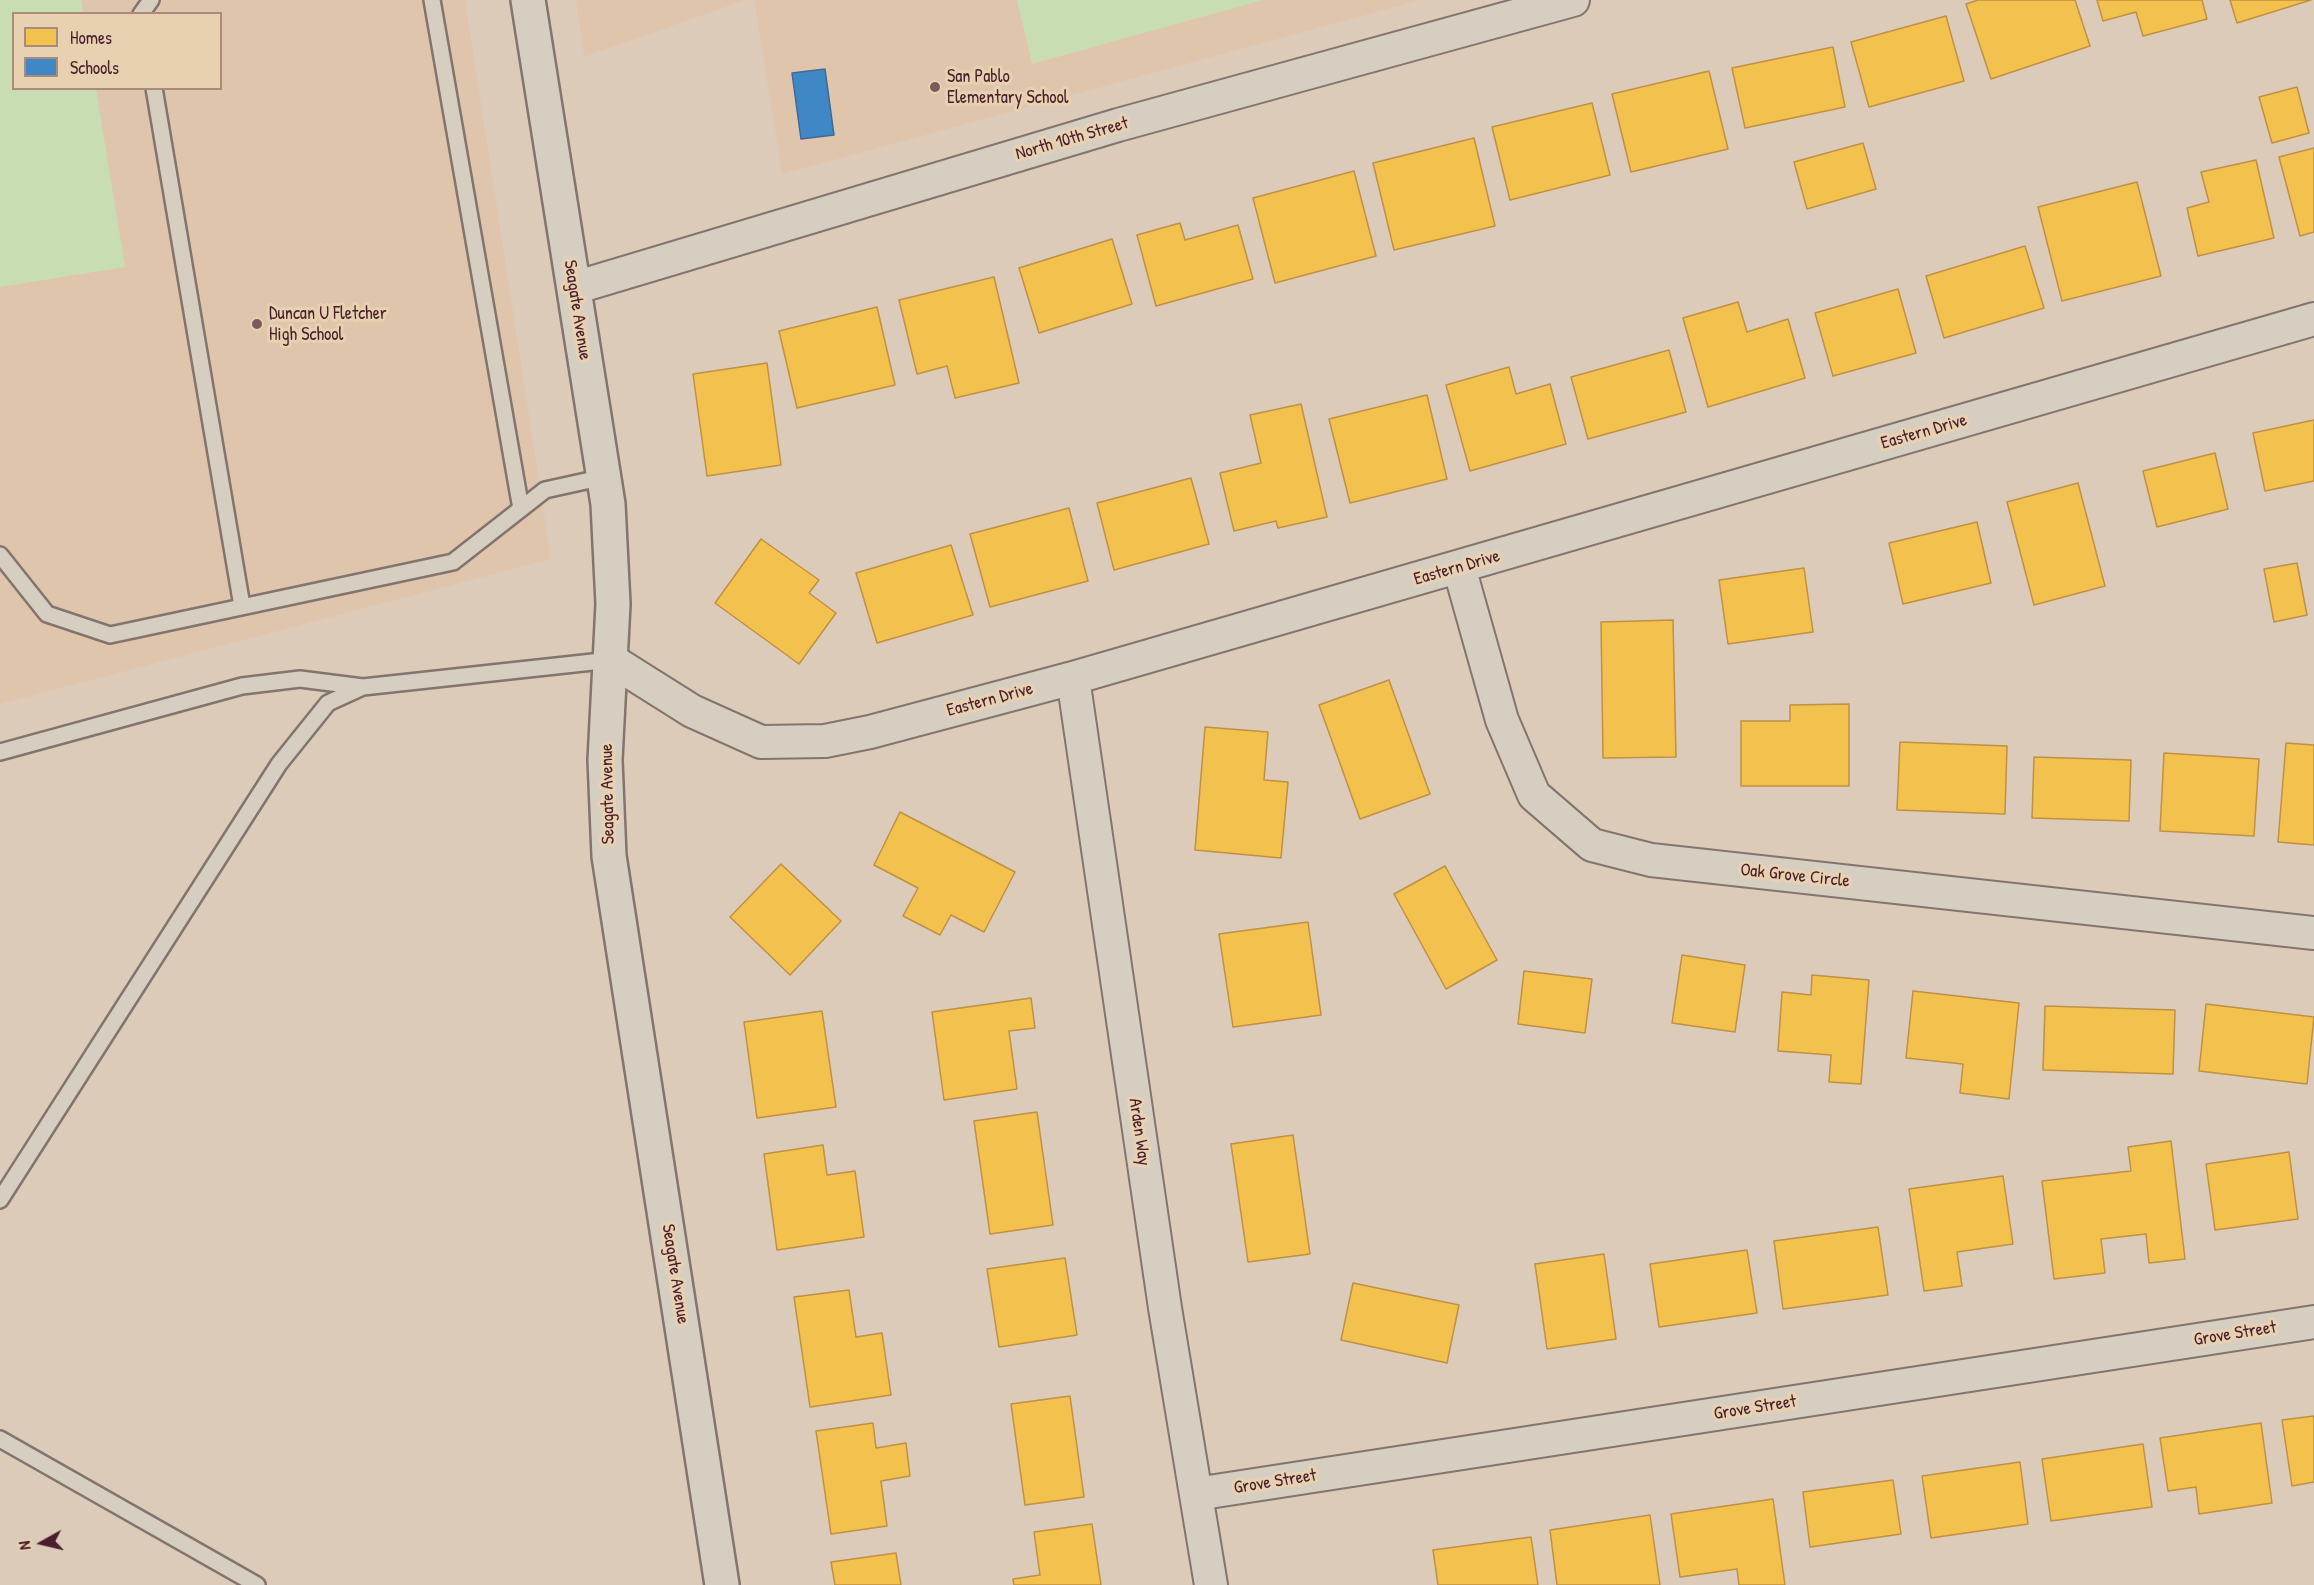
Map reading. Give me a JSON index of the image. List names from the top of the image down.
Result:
{
  "streets": {
    "street": [
      "North 10th Street",
      "Seagate Avenue",
      "Eastern Drive",
      "Oak Grove Circle",
      "Arden Way",
      "Grove Street"
    ]
  },
  "crossings": [
    ["North 10th Street", "Seagate Avenue"],
    ["Seagate Avenue", "Eastern Drive"],
    ["Eastern Drive", "Oak Grove Circle"],
    ["Eastern Drive", "Arden Way"],
    ["Arden Way", "Grove Street"]
  ],
  "places": ["San Pablo Elementary School", "Duncan U Fletcher High School"],
  "legend": ["Homes", "Schools"],
  "north": "left"
}
